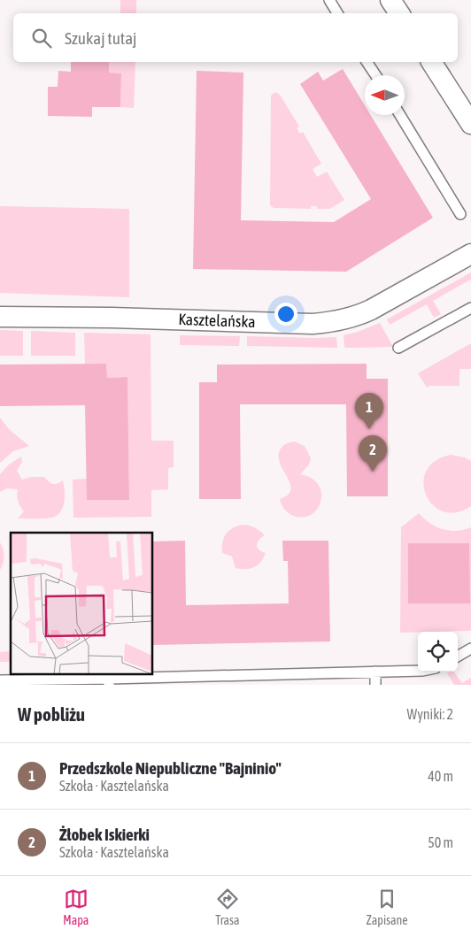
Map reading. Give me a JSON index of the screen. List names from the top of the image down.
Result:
{
  "streets": {
    "street": ["Kasztelańska"]
  },
  "north": "left",
  "page": {
    "search": "Szukaj tutaj",
    "pins": ["1", "2"],
    "heading": ["W pobliżu", "Wyniki: 2"],
    "list": [
      {
        "mark": "1",
        "name": "Przedszkole Niepubliczne \"Bajninio\"",
        "note": "Szkoła · Kasztelańska",
        "value": "40 m"
      },
      {
        "mark": "2",
        "name": "Żłobek Iskierki",
        "note": "Szkoła · Kasztelańska",
        "value": "50 m"
      }
    ],
    "nav": ["Mapa", "Trasa", "Zapisane"]
  }
}
